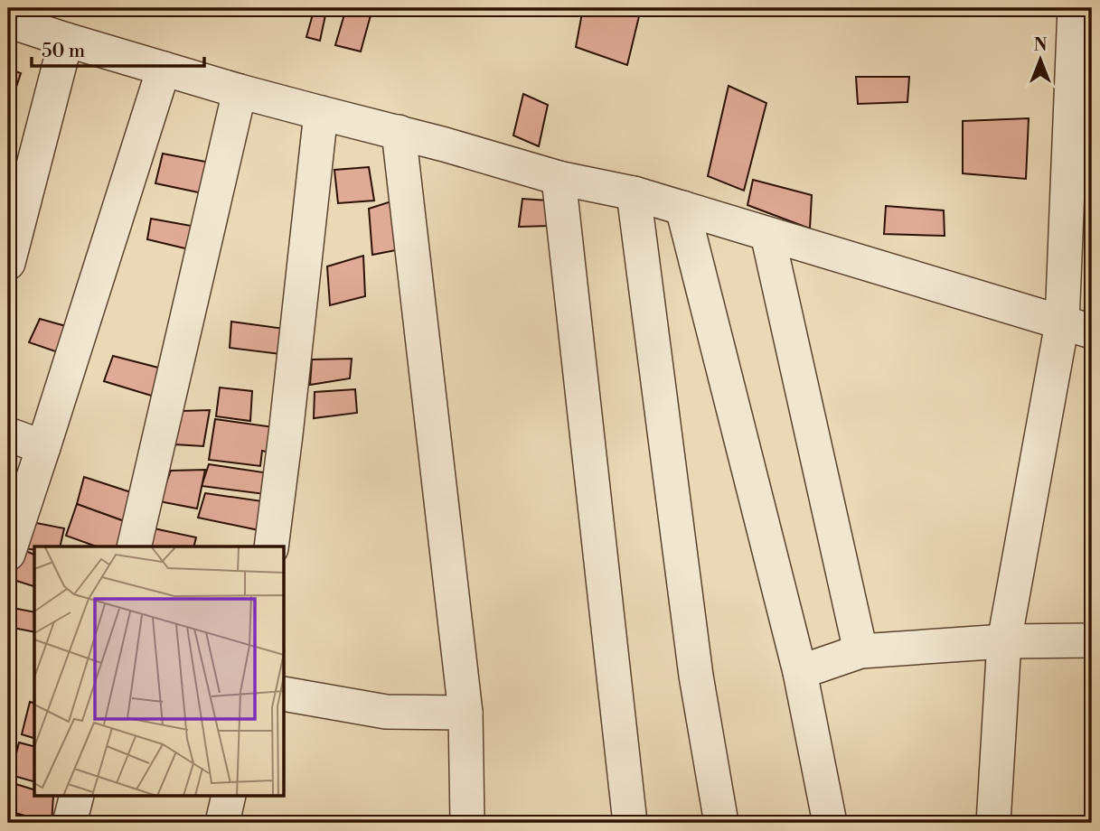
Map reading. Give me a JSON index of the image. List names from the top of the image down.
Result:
{
  "scale_bar": "50 m",
  "north": "top"
}
